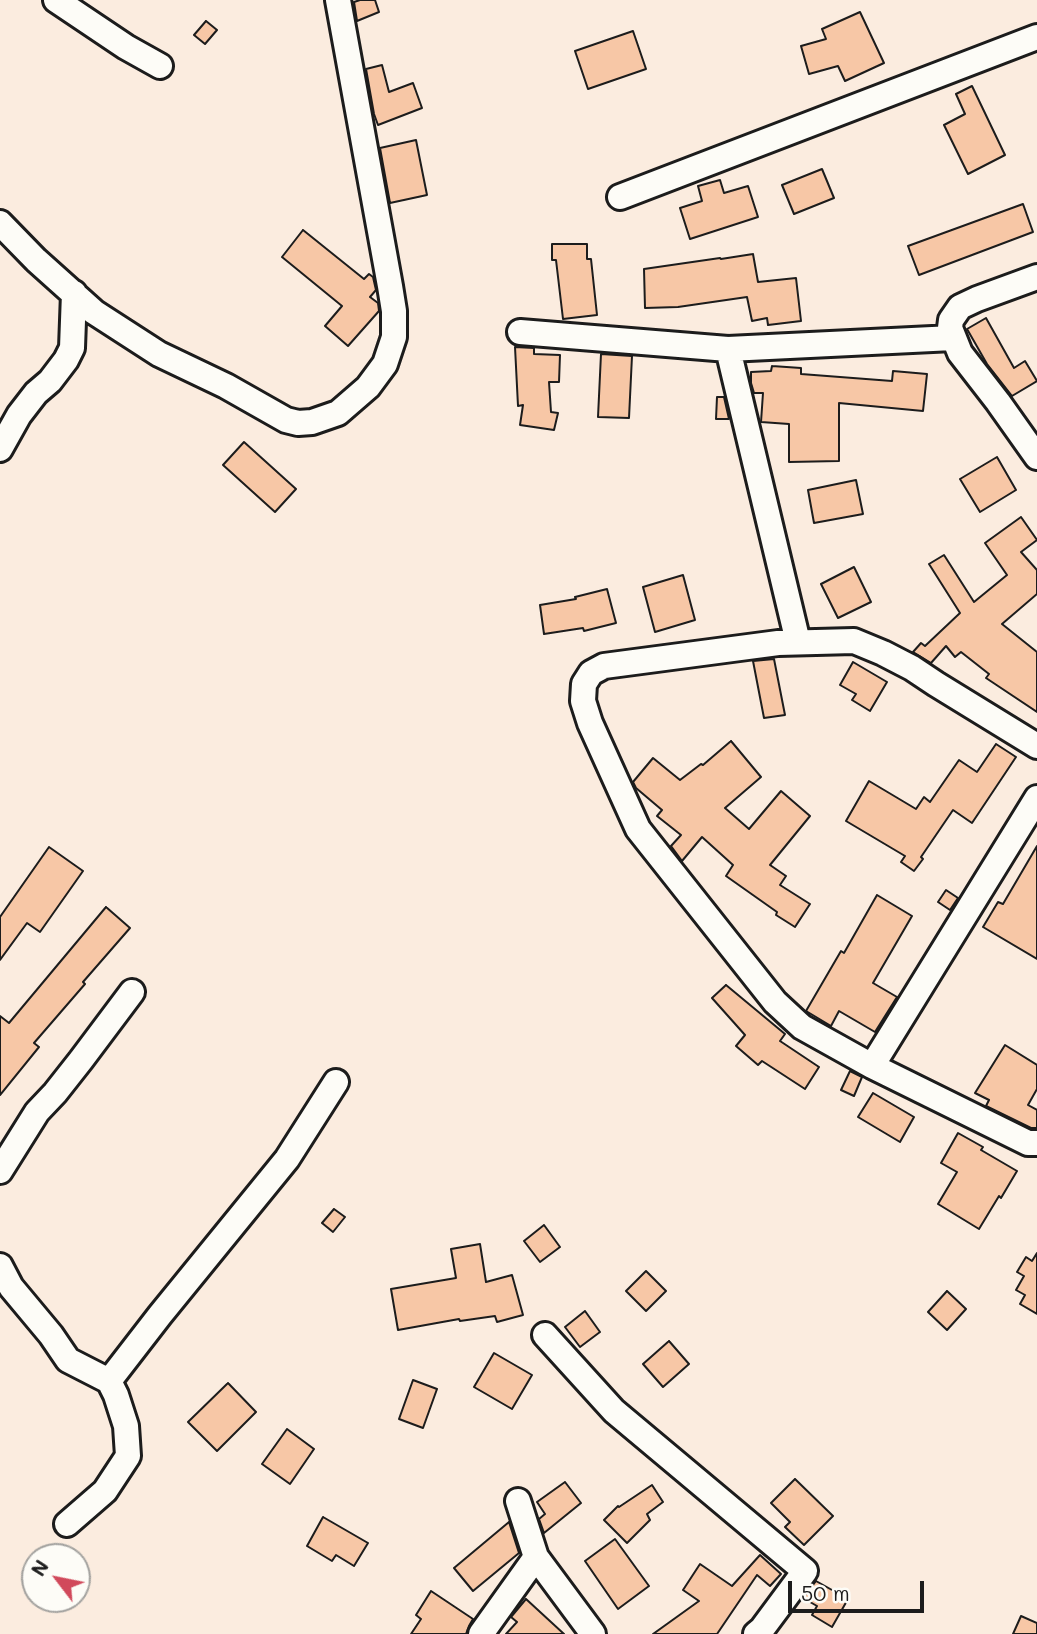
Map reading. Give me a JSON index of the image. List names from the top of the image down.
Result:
{
  "scale_bar": "50 m",
  "north": "top left"
}
